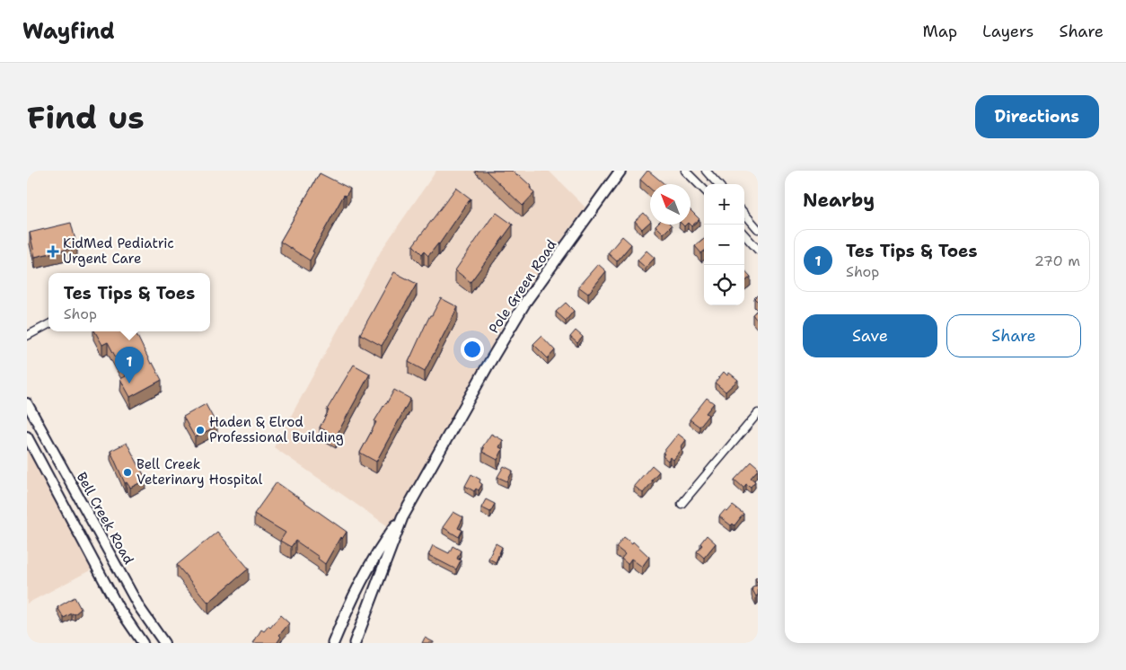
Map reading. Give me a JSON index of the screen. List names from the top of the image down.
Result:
{
  "streets": {
    "main road": ["Pole Green Road"],
    "street": ["Bell Creek Road"]
  },
  "places": {
    "health": ["KidMed Pediatric Urgent Care"],
    "other": ["Haden & Elrod Professional Building", "Bell Creek Veterinary Hospital"]
  },
  "north": "top left",
  "page": {
    "header": "Wayfind",
    "nav": ["Map", "Layers", "Share"],
    "buttons": [
      "Directions",
      ["Save", "Share"]
    ],
    "title": "Find us",
    "heading": "Nearby",
    "map_buttons": ["+", "−"],
    "list": [
      {
        "mark": "1",
        "name": "Tes Tips & Toes",
        "note": "Shop",
        "value": "270 m"
      }
    ],
    "popup": ["Tes Tips & Toes", "Shop"],
    "pins": "1"
  }
}
